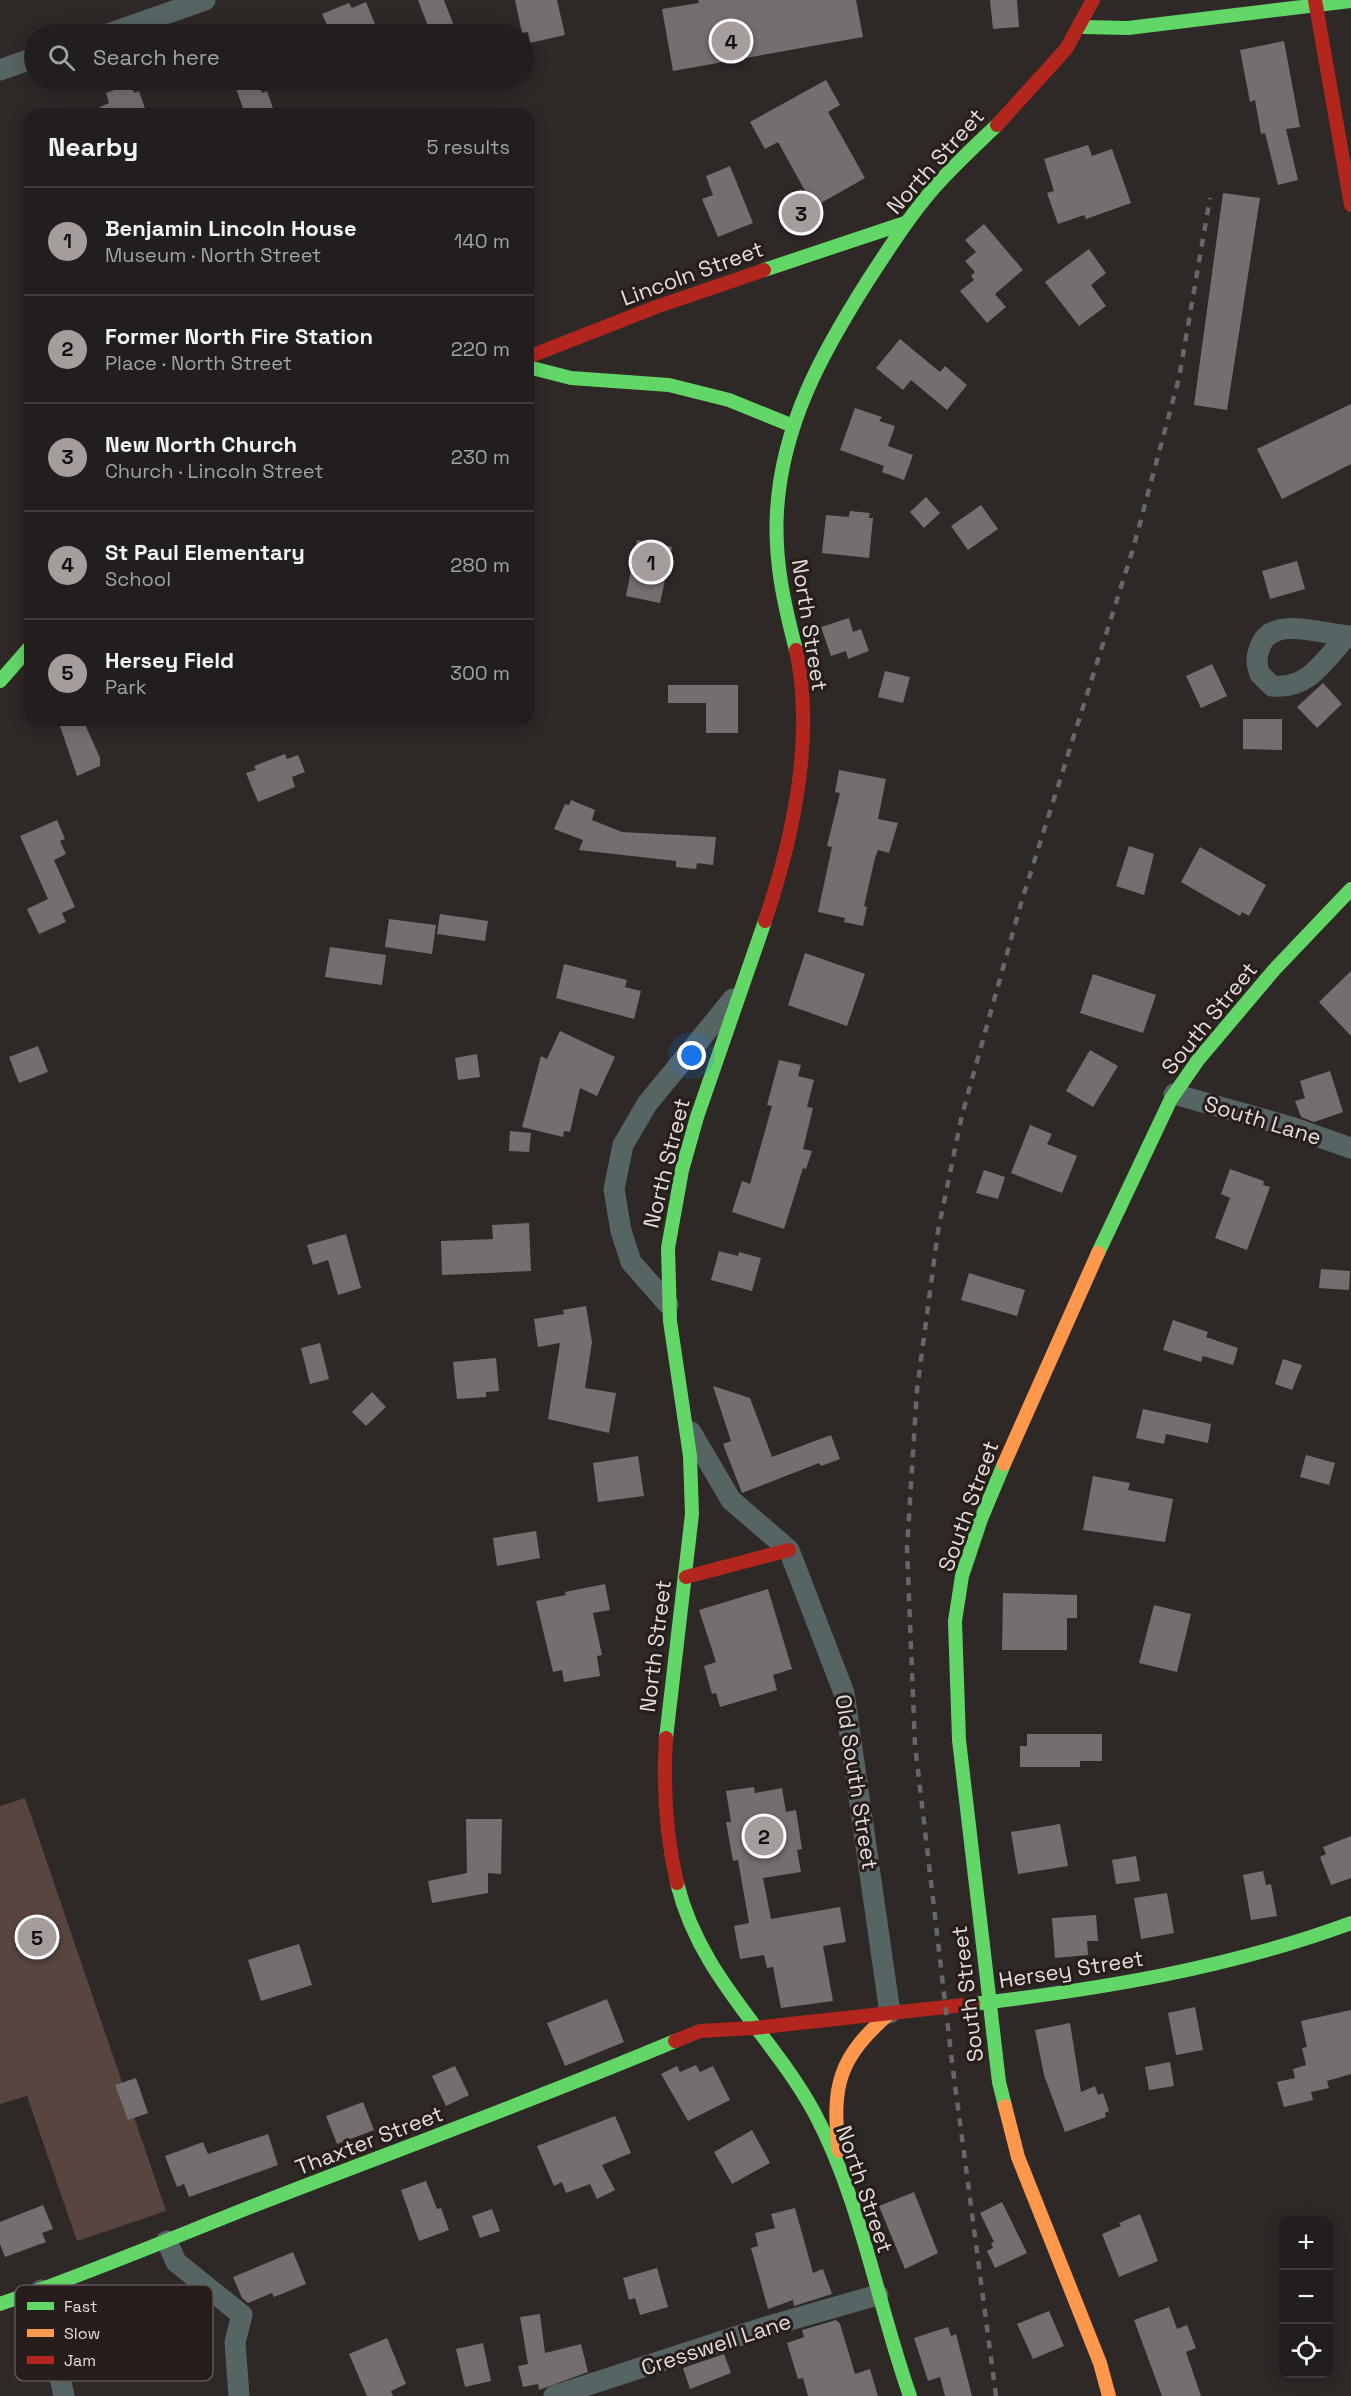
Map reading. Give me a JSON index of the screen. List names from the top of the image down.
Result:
{
  "streets": {
    "street": [
      "North Street",
      "Lincoln Street",
      "South Street",
      "South Lane",
      "Old South Street",
      "Hersey Street",
      "Thaxter Street",
      "Cresswell Lane"
    ]
  },
  "crossings": [
    ["North Street", "Lincoln Street"],
    ["North Street", "Old South Street"],
    ["North Street", "Hersey Street"],
    ["North Street", "Thaxter Street"],
    ["North Street", "Cresswell Lane"],
    ["South Street", "South Lane"],
    ["South Street", "Hersey Street"],
    ["Old South Street", "Hersey Street"],
    ["Hersey Street", "Thaxter Street"]
  ],
  "legend": ["Fast", "Slow", "Jam"],
  "page": {
    "pins": [
      "4",
      "3",
      "1",
      "2",
      "5"
    ],
    "search": "Search here",
    "heading": ["Nearby", "5 results"],
    "list": [
      {
        "mark": "1",
        "name": "Benjamin Lincoln House",
        "note": "Museum · North Street",
        "value": "140 m"
      },
      {
        "mark": "2",
        "name": "Former North Fire Station",
        "note": "Place · North Street",
        "value": "220 m"
      },
      {
        "mark": "3",
        "name": "New North Church",
        "note": "Church · Lincoln Street",
        "value": "230 m"
      },
      {
        "mark": "4",
        "name": "St Paul Elementary",
        "note": "School",
        "value": "280 m"
      },
      {
        "mark": "5",
        "name": "Hersey Field",
        "note": "Park",
        "value": "300 m"
      }
    ],
    "map_buttons": ["+", "−"]
  }
}
